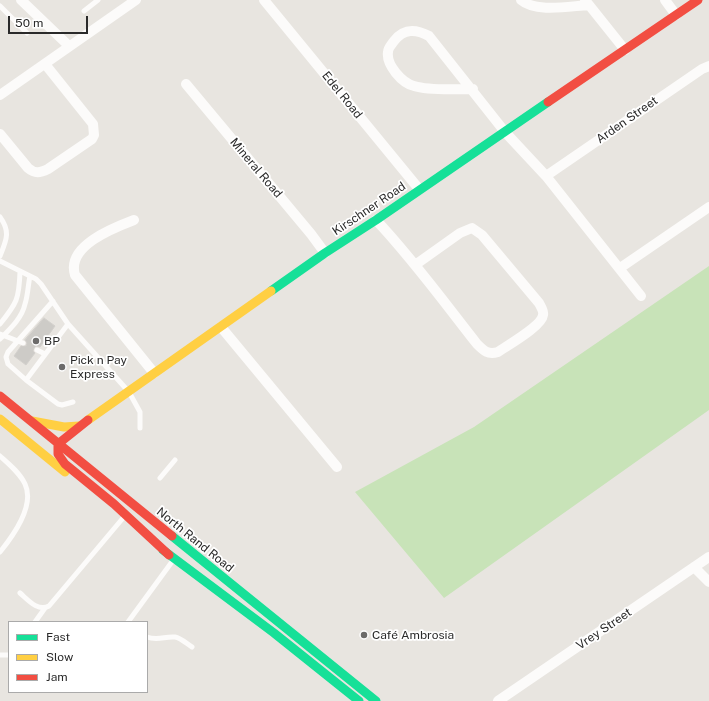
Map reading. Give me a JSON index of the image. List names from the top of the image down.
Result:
{
  "streets": {
    "main road": ["Kirschner Road", "North Rand Road"],
    "street": [
      "Edel Road",
      "Arden Street",
      "Mineral Road",
      "Vrey Street"
    ]
  },
  "crossings": [
    ["Edel Road", "Kirschner Road"],
    ["Mineral Road", "Kirschner Road"],
    ["Kirschner Road", "North Rand Road"]
  ],
  "places": ["BP", "Pick n Pay Express", "Café Ambrosia"],
  "legend": ["Fast", "Slow", "Jam"],
  "scale_bar": "50 m"
}
